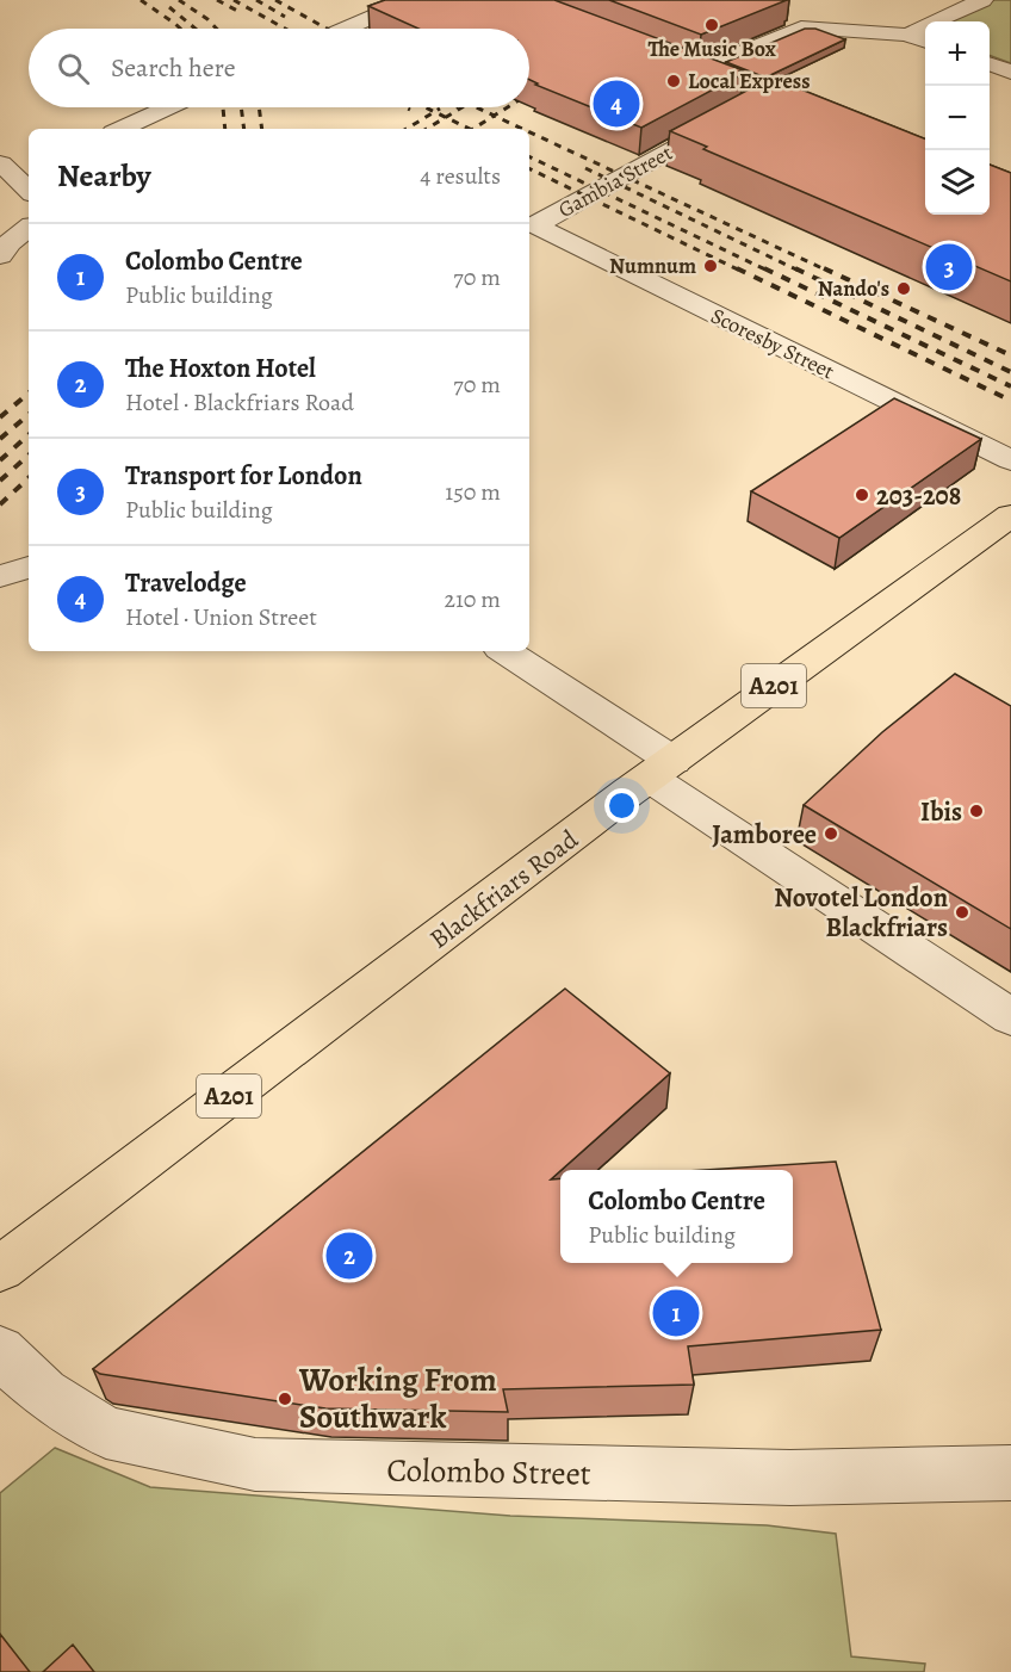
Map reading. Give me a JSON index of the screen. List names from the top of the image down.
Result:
{
  "streets": {
    "main road": ["A201", "Blackfriars Road"],
    "street": ["Gambia Street", "Scoresby Street", "Colombo Street"]
  },
  "crossings": [
    ["Gambia Street", "Scoresby Street"]
  ],
  "places": [
    "The Music Box",
    "Local Express",
    "Numnum",
    "Nando's",
    "203-208",
    "Ibis",
    "Jamboree",
    "Novotel London Blackfriars",
    "Working From Southwark"
  ],
  "page": {
    "map_buttons": ["+", "−"],
    "search": "Search here",
    "pins": [
      "4",
      "3",
      "2",
      "1"
    ],
    "heading": ["Nearby", "4 results"],
    "list": [
      {
        "mark": "1",
        "name": "Colombo Centre",
        "note": "Public building",
        "value": "70 m"
      },
      {
        "mark": "2",
        "name": "The Hoxton Hotel",
        "note": "Hotel · Blackfriars Road",
        "value": "70 m"
      },
      {
        "mark": "3",
        "name": "Transport for London",
        "note": "Public building",
        "value": "150 m"
      },
      {
        "mark": "4",
        "name": "Travelodge",
        "note": "Hotel · Union Street",
        "value": "210 m"
      }
    ],
    "popup": ["Colombo Centre", "Public building"]
  }
}
